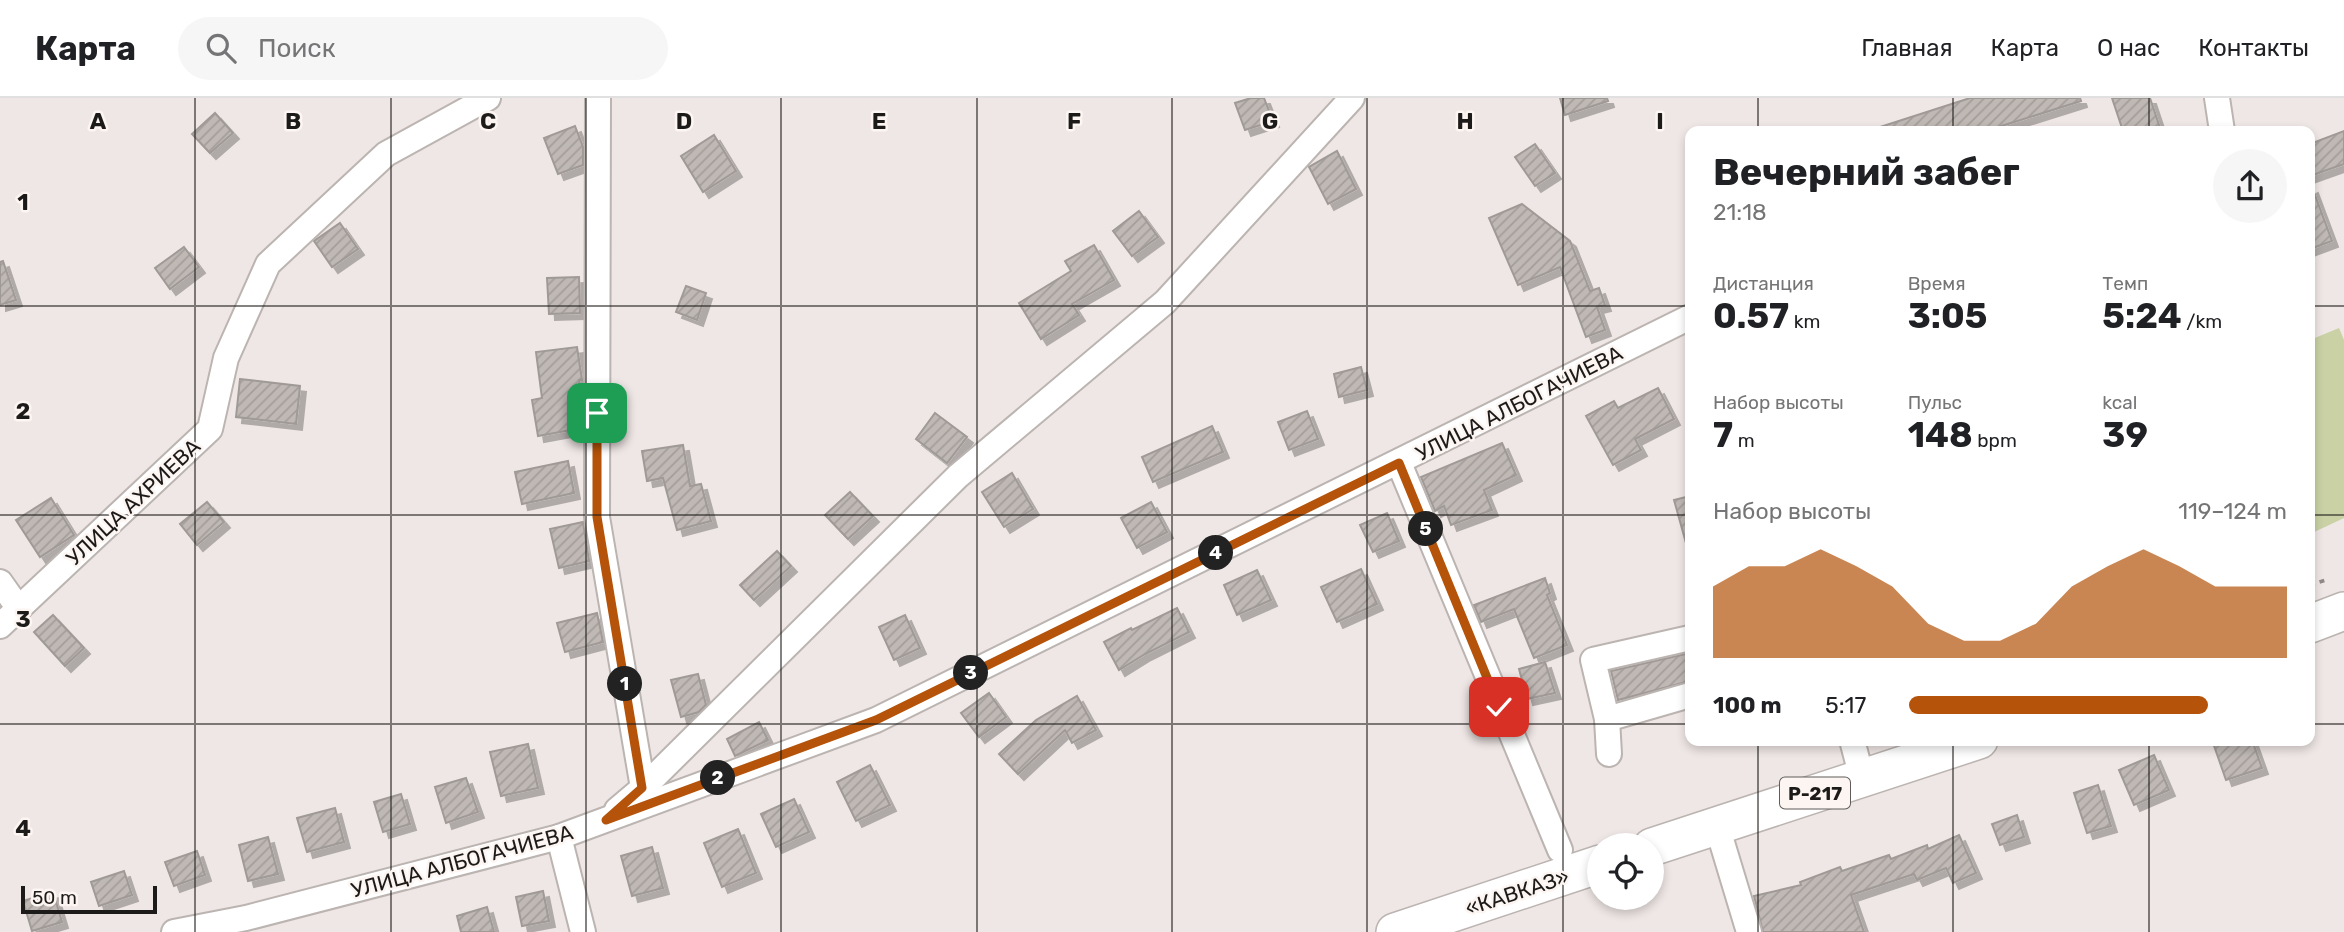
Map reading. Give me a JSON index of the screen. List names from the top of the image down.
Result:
{
  "streets": {
    "highway": ["Р-217", "«КАВКАЗ»"],
    "street": ["УЛИЦА АЛБОГАЧИЕВА", "УЛИЦА АХРИЕВА"]
  },
  "scale_bar": "50 m",
  "page": {
    "header": "Карта",
    "search": "Поиск",
    "nav": [
      "Главная",
      "Карта",
      "О нас",
      "Контакты"
    ],
    "heading": ["Вечерний забег", "21:18"],
    "stats": [
      ["Дистанция", "0.57 km"],
      ["Время", "3:05"],
      ["Темп", "5:24 /km"],
      ["Набор высоты", "7 m"],
      ["Пульс", "148 bpm"],
      ["kcal", "39"]
    ],
    "chart": ["Набор высоты", "119–124 m"],
    "pins": [
      "5",
      "4",
      "3",
      "1",
      "2"
    ],
    "list": [
      {
        "name": "100 m",
        "note": "5:17"
      }
    ],
    "scale": "50 m"
  },
  "grid": {
    "columns": [
      "A",
      "B",
      "C",
      "D",
      "E",
      "F",
      "G",
      "H",
      "I"
    ],
    "rows": [
      "1",
      "2",
      "3",
      "4"
    ]
  }
}
